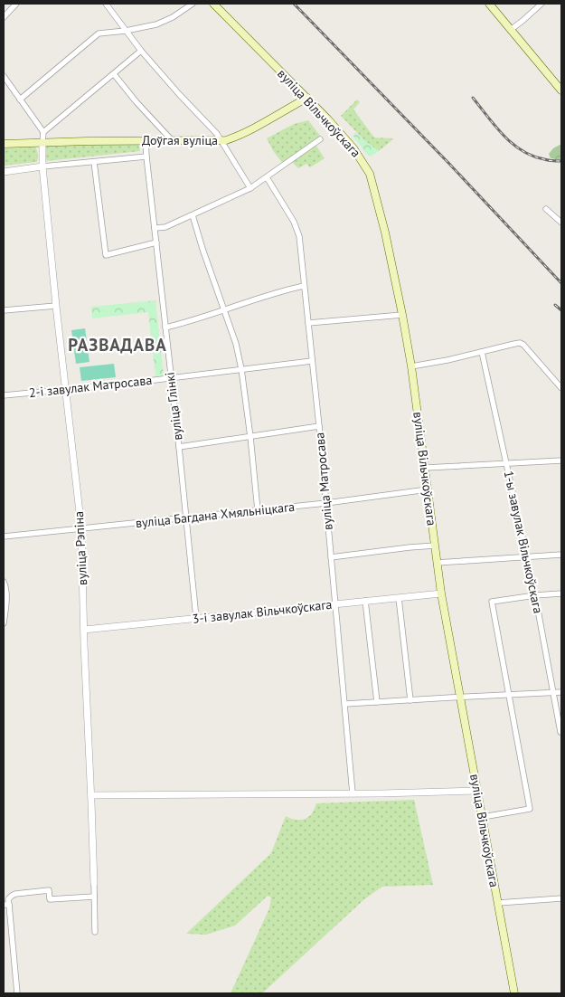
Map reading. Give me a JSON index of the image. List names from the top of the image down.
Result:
{
  "streets": {
    "main road": ["вуліца Вільчкоўскага", "Доўгая вуліца"],
    "street": [
      "2-і завулак Матросава",
      "вуліца Глінкі",
      "вуліца Матросава",
      "вуліца Багдана Хмяльніцкага",
      "1-ы завулак Вільчкоўскага",
      "вуліца Рэпіна",
      "3-і завулак Вільчкоўскага"
    ]
  },
  "crossings": [
    ["вуліца Вільчкоўскага", "Доўгая вуліца"],
    ["вуліца Вільчкоўскага", "вуліца Багдана Хмяльніцкага"],
    ["вуліца Вільчкоўскага", "3-і завулак Вільчкоўскага"],
    ["Доўгая вуліца", "вуліца Глінкі"],
    ["Доўгая вуліца", "вуліца Рэпіна"],
    ["2-і завулак Матросава", "вуліца Глінкі"],
    ["2-і завулак Матросава", "вуліца Матросава"],
    ["2-і завулак Матросава", "вуліца Рэпіна"],
    ["вуліца Глінкі", "вуліца Багдана Хмяльніцкага"],
    ["вуліца Глінкі", "3-і завулак Вільчкоўскага"],
    ["вуліца Матросава", "вуліца Багдана Хмяльніцкага"],
    ["вуліца Матросава", "3-і завулак Вільчкоўскага"],
    ["вуліца Багдана Хмяльніцкага", "вуліца Рэпіна"],
    ["вуліца Рэпіна", "3-і завулак Вільчкоўскага"]
  ],
  "districts": ["РАЗВАДАВА"]
}
